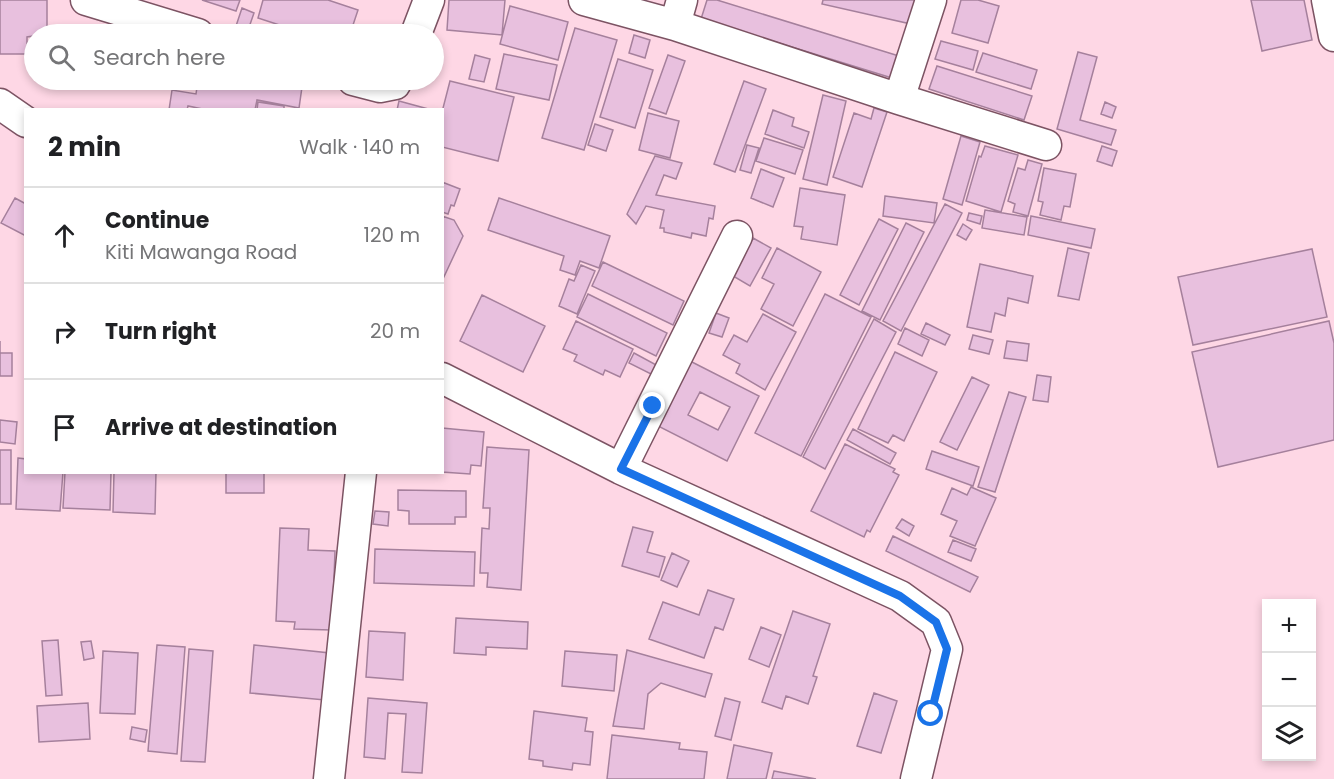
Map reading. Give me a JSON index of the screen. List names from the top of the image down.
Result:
{
  "page": {
    "search": "Search here",
    "heading": ["2 min", "Walk · 140 m"],
    "list": [
      ["Continue", "Kiti Mawanga Road", "120 m"],
      ["Turn right", "20 m"],
      "Arrive at destination"
    ],
    "map_buttons": ["+", "−"]
  }
}
